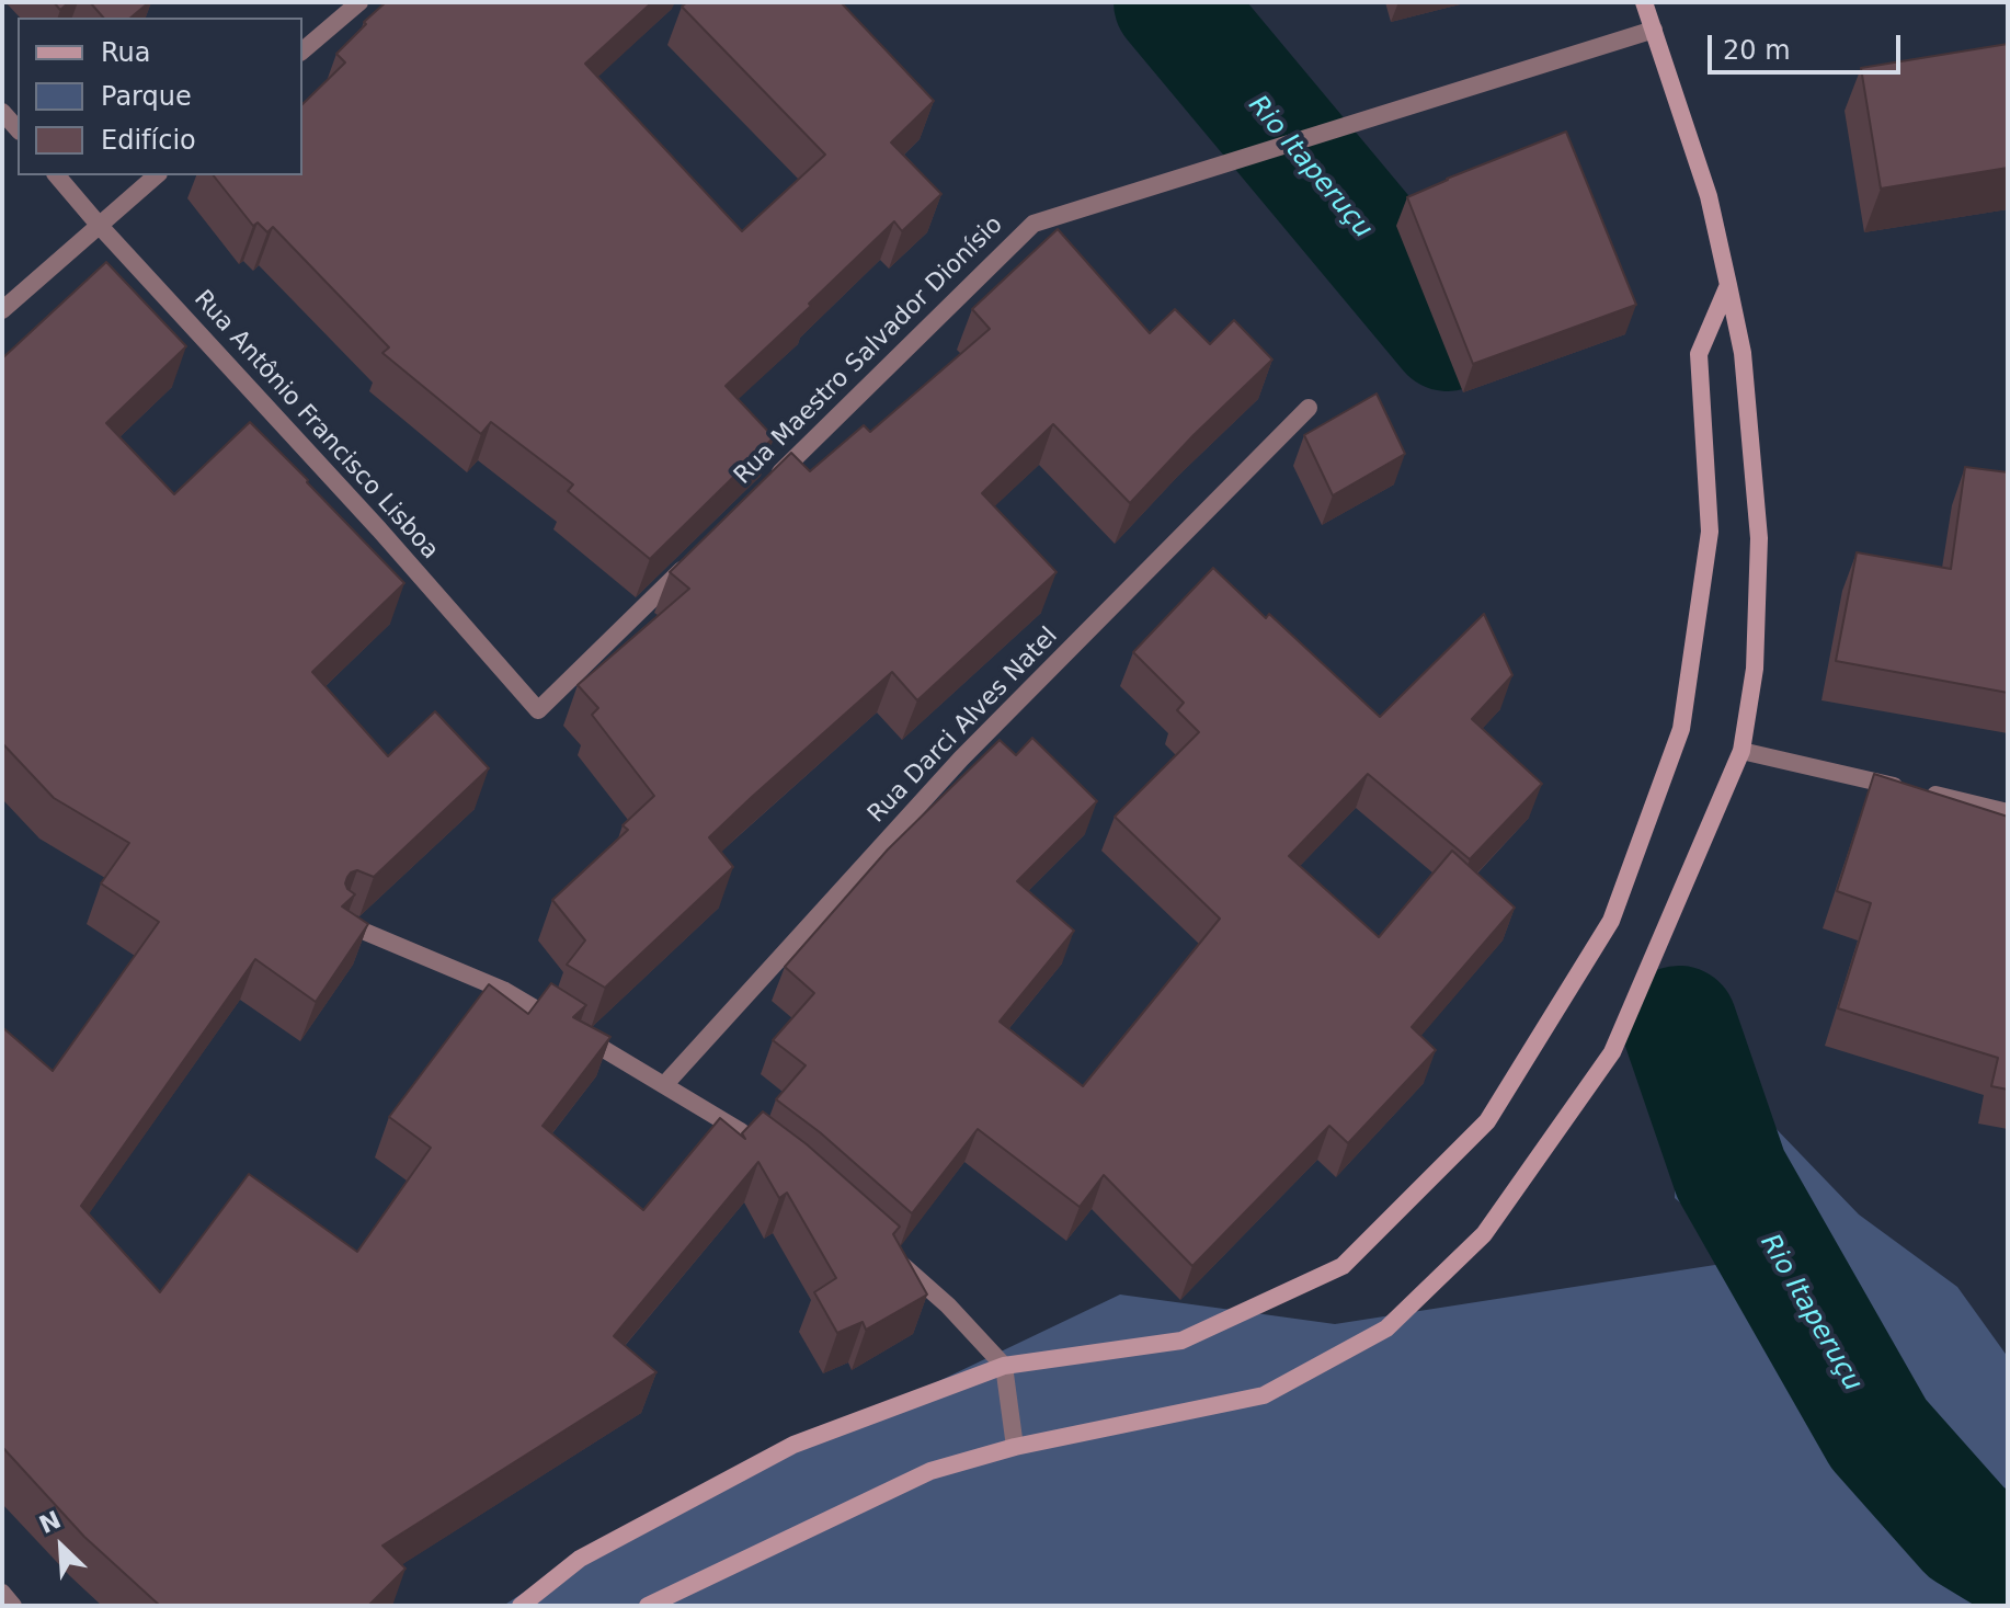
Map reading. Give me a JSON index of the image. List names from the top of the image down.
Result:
{
  "streets": {
    "street": ["Rua Maestro Salvador Dionísio", "Rua Antônio Francisco Lisboa", "Rua Darci Alves Natel"]
  },
  "water": ["Rio Itaperuçu"],
  "legend": ["Rua", "Parque", "Edifício"],
  "scale_bar": "20 m",
  "north": "top left"
}
